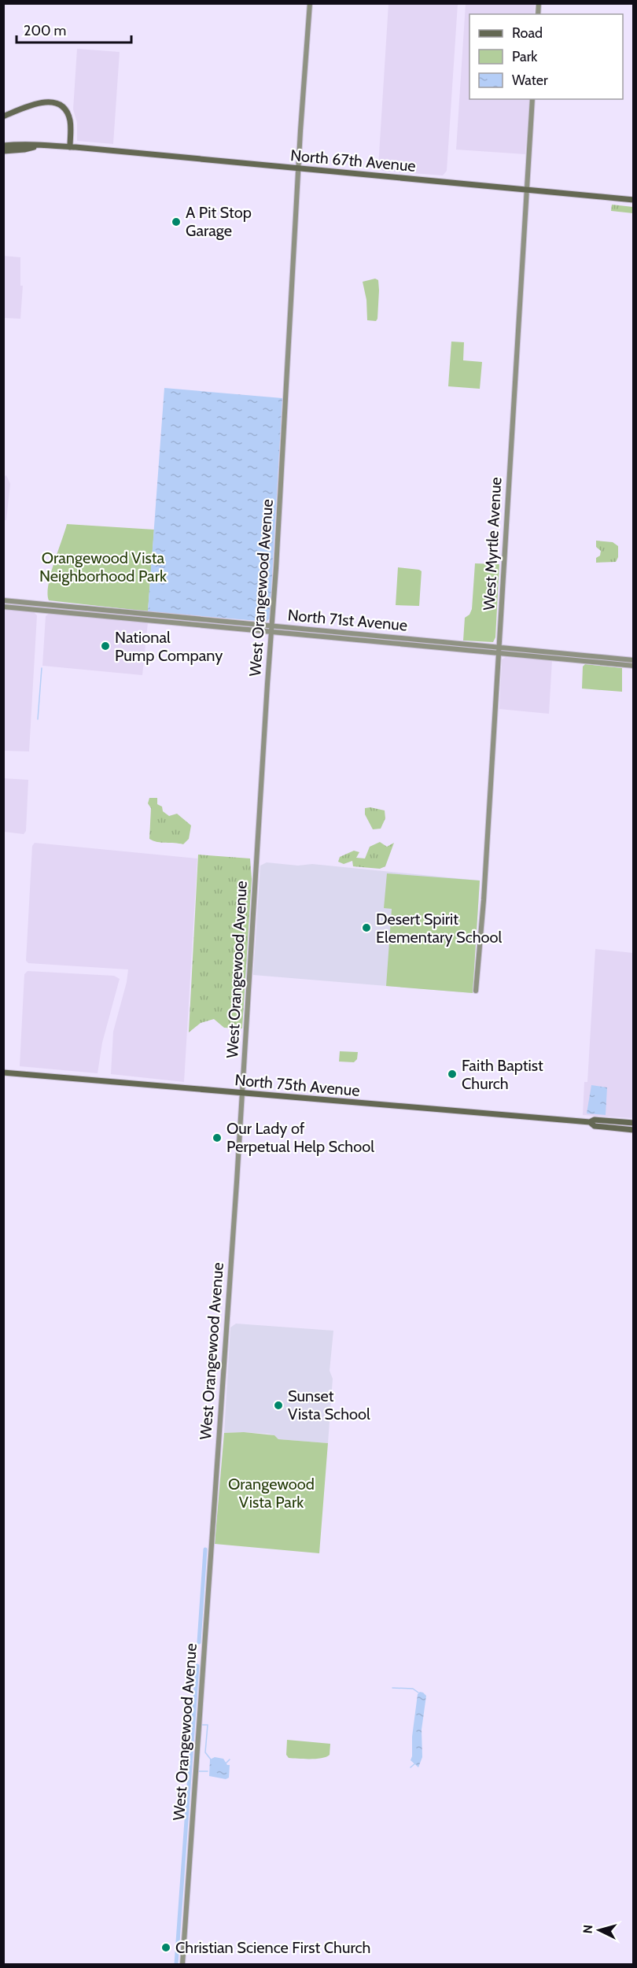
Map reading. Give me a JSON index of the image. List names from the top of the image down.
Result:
{
  "streets": {
    "main road": ["North 67th Avenue", "North 75th Avenue"],
    "street": ["West Myrtle Avenue", "West Orangewood Avenue", "North 71st Avenue"]
  },
  "crossings": [
    ["North 67th Avenue", "West Myrtle Avenue"],
    ["North 67th Avenue", "West Orangewood Avenue"],
    ["West Myrtle Avenue", "North 71st Avenue"],
    ["West Orangewood Avenue", "North 71st Avenue"],
    ["West Orangewood Avenue", "North 75th Avenue"]
  ],
  "parks": ["Orangewood Vista Neighborhood Park", "Orangewood Vista Park"],
  "places": [
    "A Pit Stop Garage",
    "National Pump Company",
    "Desert Spirit Elementary School",
    "Faith Baptist Church",
    "Our Lady of Perpetual Help School",
    "Sunset Vista School",
    "Christian Science First Church"
  ],
  "legend": ["Road", "Park", "Water"],
  "scale_bar": "200 m",
  "north": "left"
}
